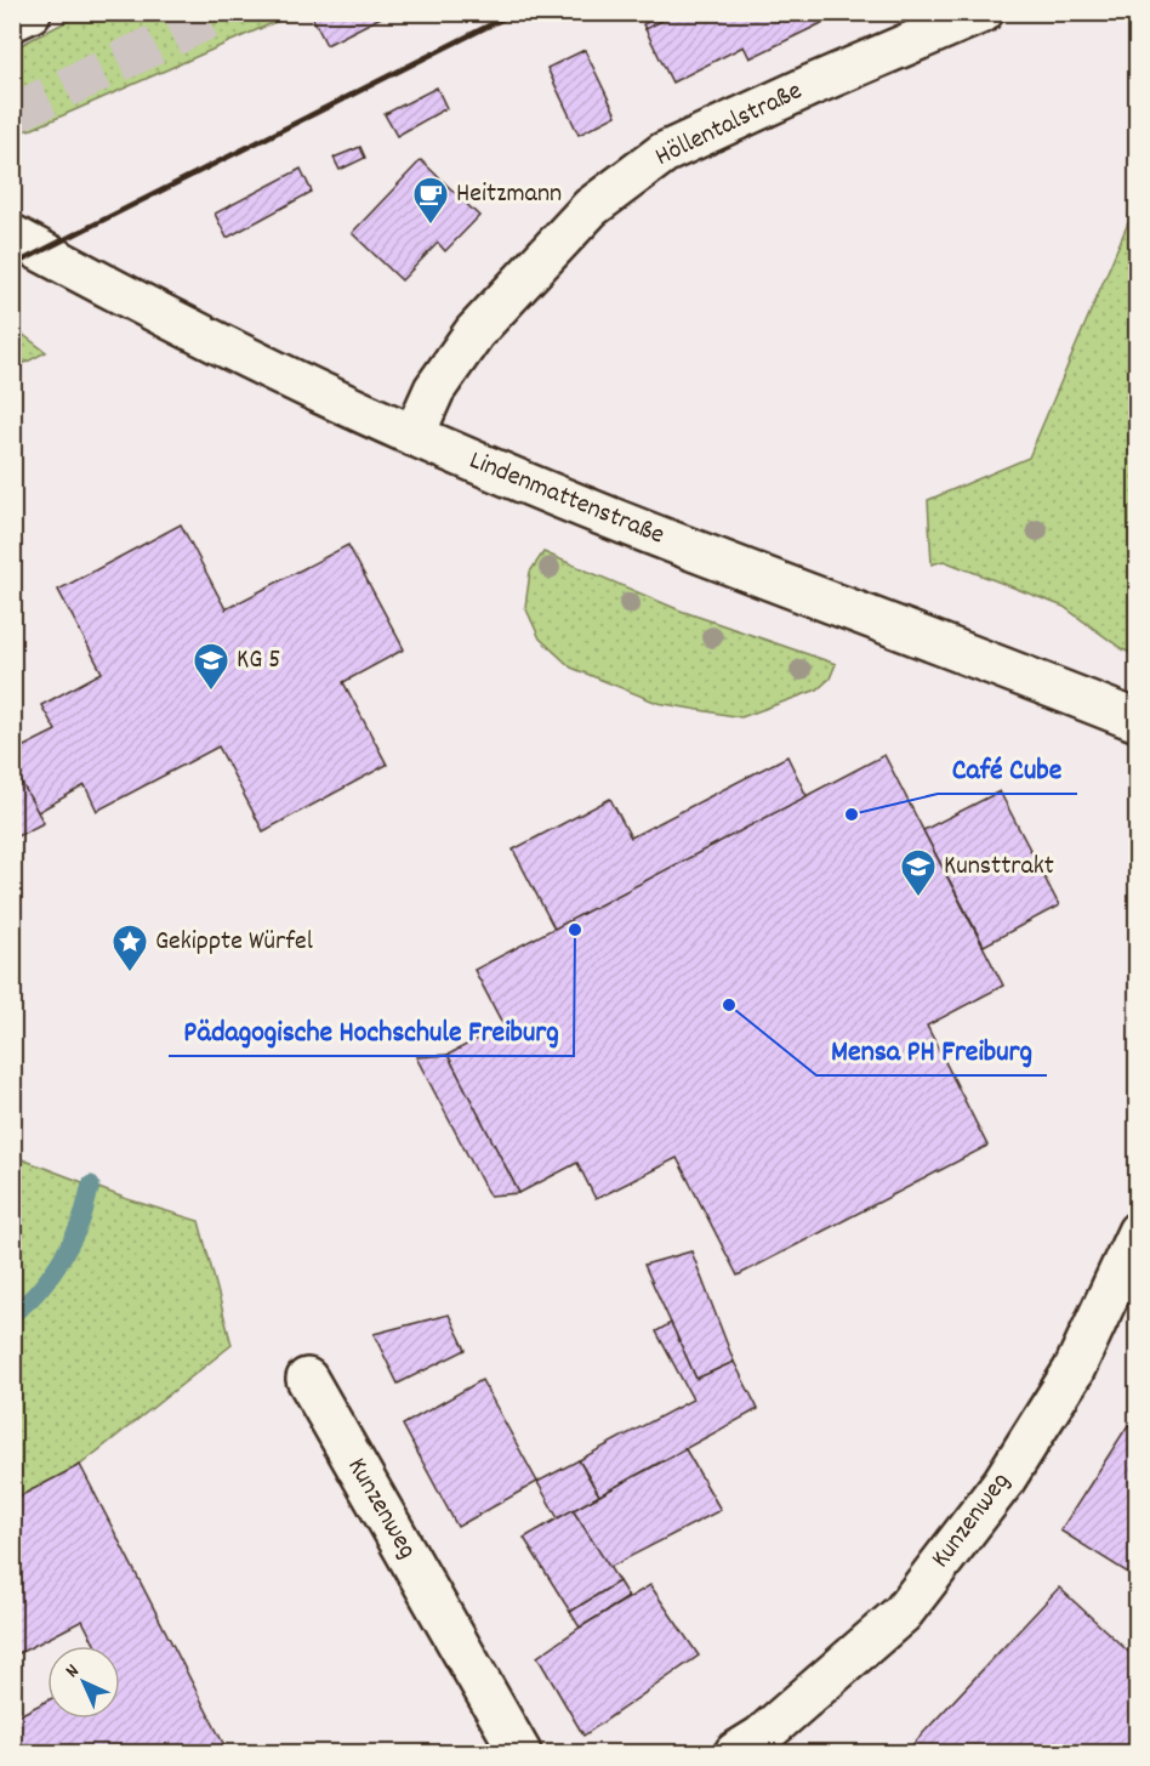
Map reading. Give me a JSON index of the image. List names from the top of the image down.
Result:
{
  "streets": {
    "street": ["Höllentalstraße", "Lindenmattenstraße", "Kunzenweg"]
  },
  "crossings": [
    ["Höllentalstraße", "Lindenmattenstraße"]
  ],
  "places": {
    "cafe": ["Heitzmann"],
    "school or university": ["KG 5", "Kunsttrakt"],
    "other": ["Café Cube", "Pädagogische Hochschule Freiburg", "Mensa PH Freiburg"],
    "place": ["Gekippte Würfel"]
  },
  "north": "top left"
}
